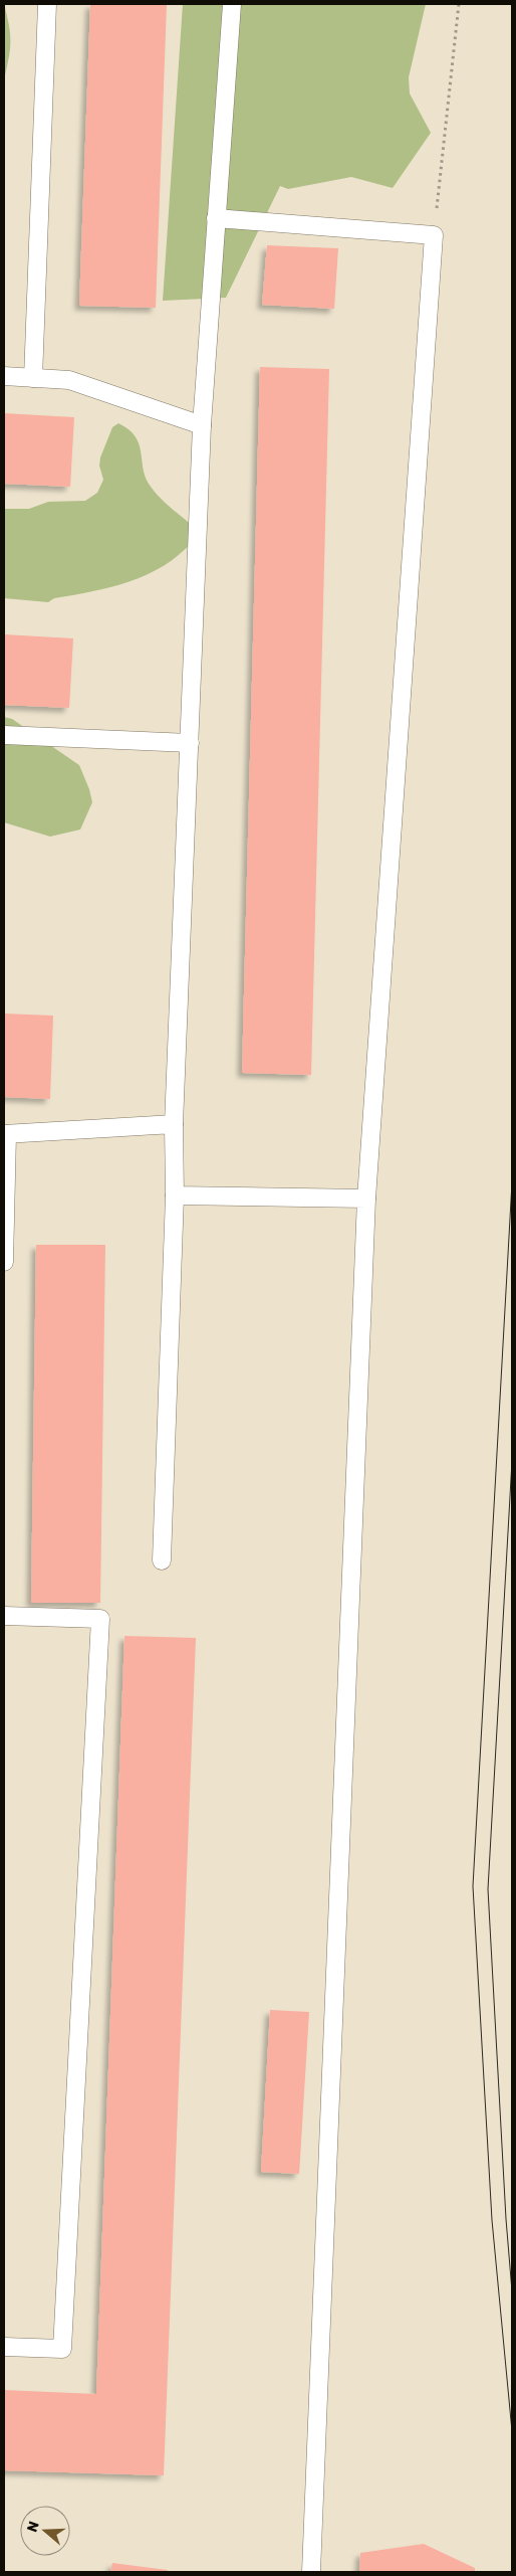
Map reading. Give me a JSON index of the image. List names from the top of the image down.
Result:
{
  "north": "left"
}
